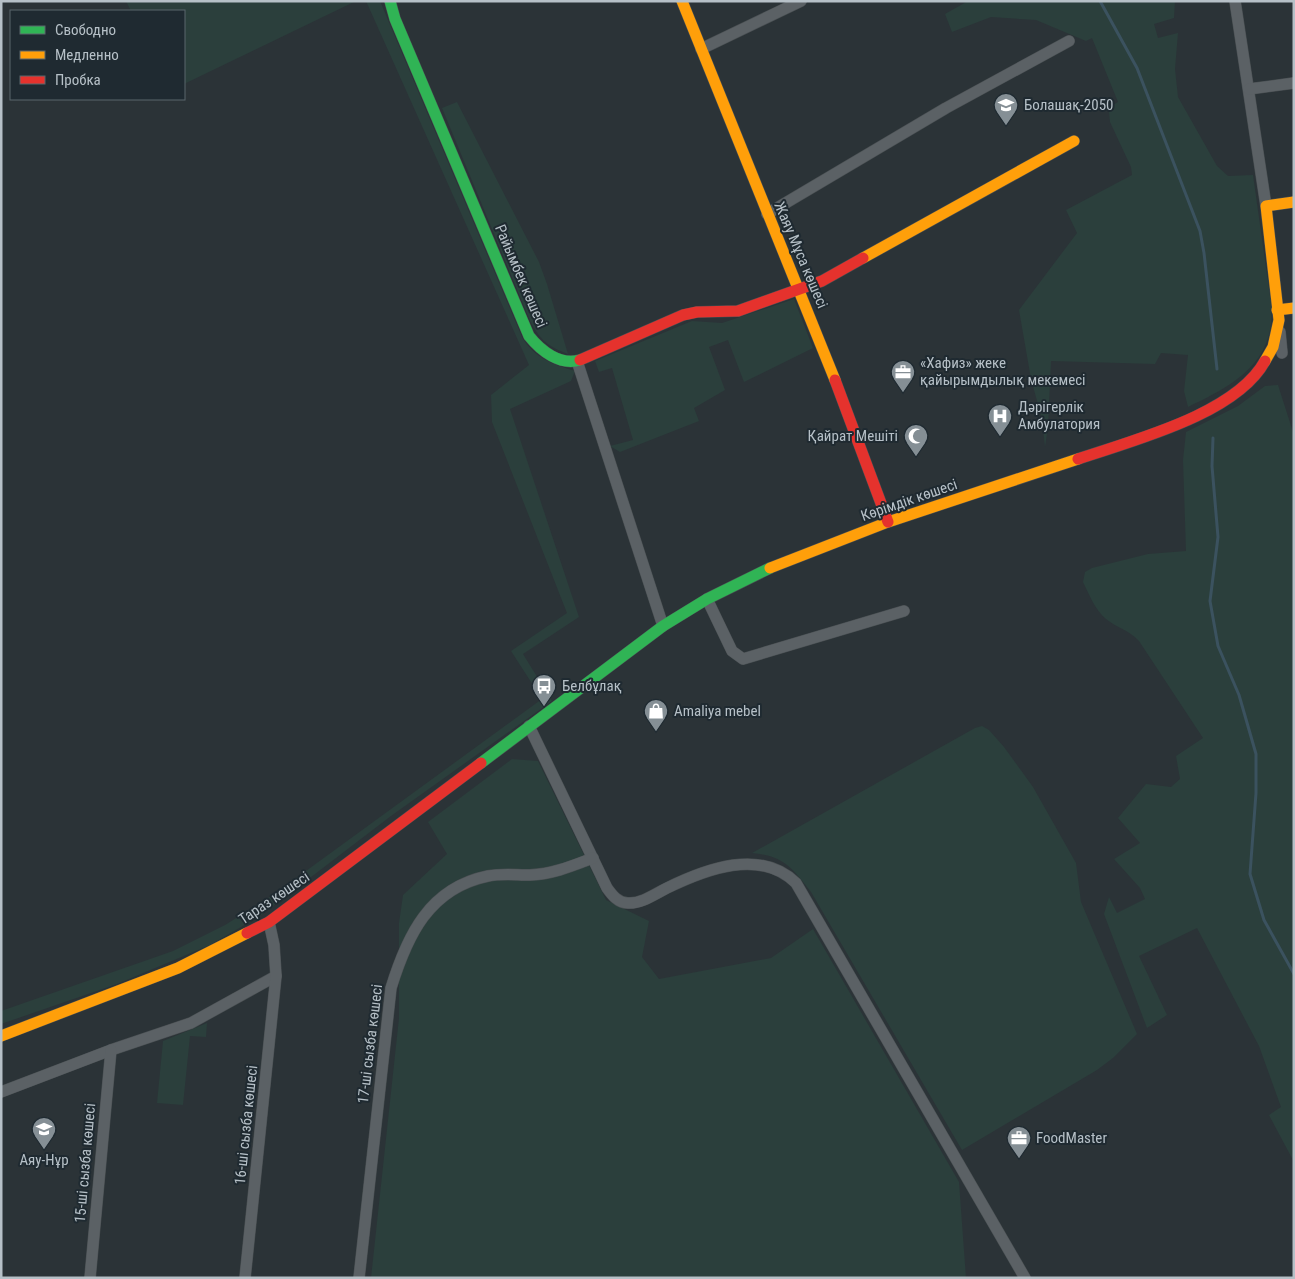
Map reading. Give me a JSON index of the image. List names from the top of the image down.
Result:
{
  "streets": {
    "street": [
      "Жаяу Мұса көшесі",
      "Райымбек көшесі",
      "Көрімдік көшесі",
      "Тараз көшесі",
      "17-ші сызба көшесі",
      "16-ші сызба көшесі",
      "15-ші сызба көшесі"
    ]
  },
  "crossings": [
    ["Жаяу Мұса көшесі", "Көрімдік көшесі"],
    ["Көрімдік көшесі", "Тараз көшесі"],
    ["Тараз көшесі", "16-ші сызба көшесі"]
  ],
  "places": {
    "school or university": ["Болашақ-2050", "Аяу-Нұр"],
    "office": ["«Хафиз» жеке қайырымдылық мекемесі", "FoodMaster"],
    "hospital": ["Дәрігерлік Амбулатория"],
    "mosque": ["Қайрат Мешіті"],
    "bus stop": ["Белбұлақ"],
    "shop": ["Amaliya mebel"]
  },
  "legend": ["Свободно", "Медленно", "Пробка"]
}
